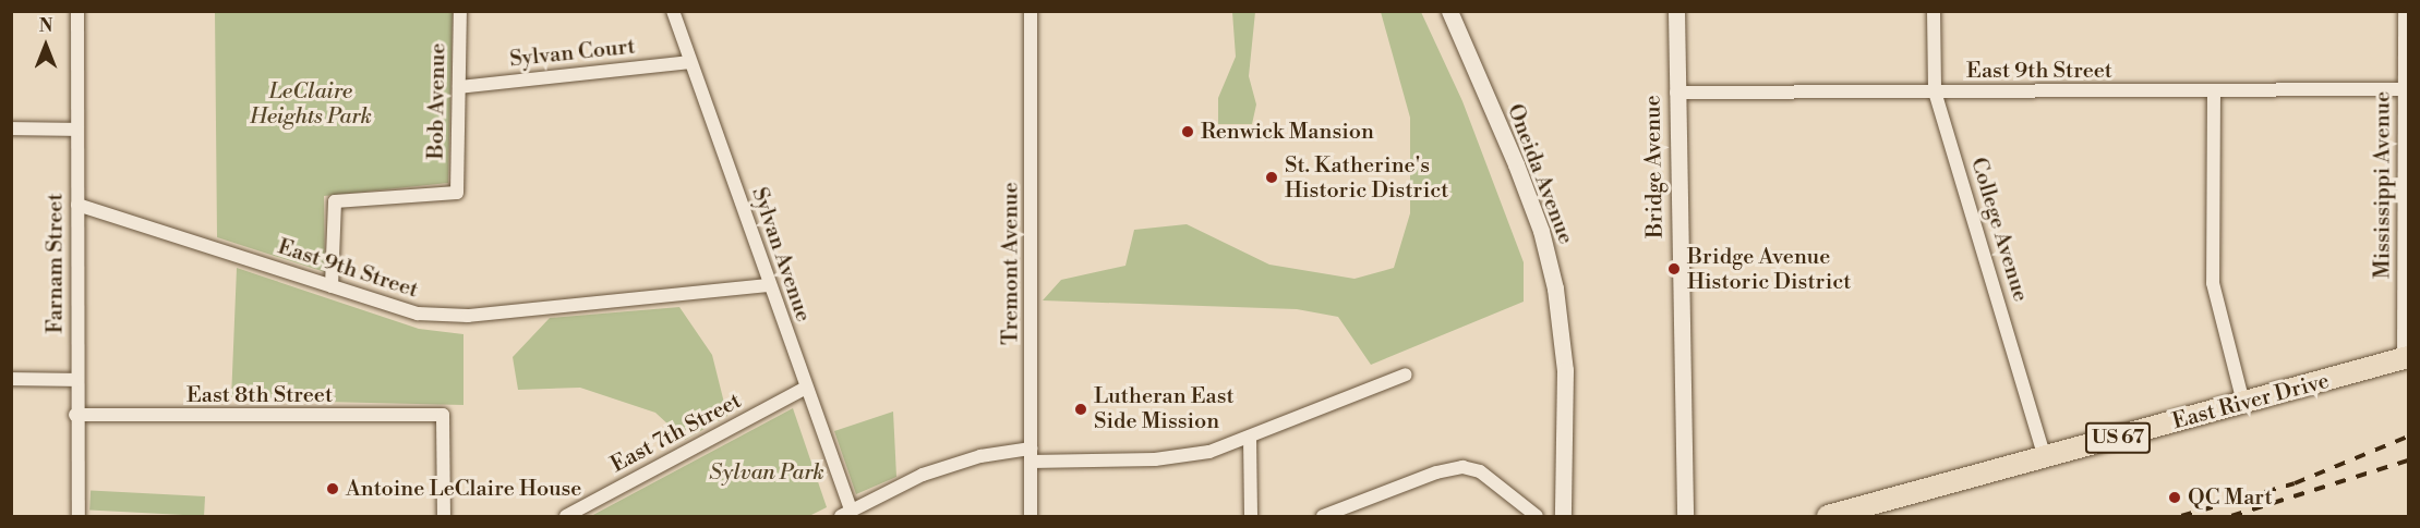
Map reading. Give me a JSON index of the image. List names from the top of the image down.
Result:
{
  "streets": {
    "main road": ["East River Drive", "US 67"],
    "street": [
      "Sylvan Court",
      "East 9th Street",
      "Bob Avenue",
      "Bridge Avenue",
      "Oneida Avenue",
      "Mississippi Avenue",
      "College Avenue",
      "Sylvan Avenue",
      "Farnam Street",
      "Tremont Avenue",
      "East 8th Street",
      "East 7th Street"
    ]
  },
  "crossings": [
    ["Sylvan Court", "Bob Avenue"],
    ["Sylvan Court", "Sylvan Avenue"],
    ["East 9th Street", "Bob Avenue"],
    ["East 9th Street", "Bridge Avenue"],
    ["East 9th Street", "Mississippi Avenue"],
    ["East 9th Street", "College Avenue"],
    ["East 9th Street", "Sylvan Avenue"],
    ["East 9th Street", "Farnam Street"],
    ["Mississippi Avenue", "East River Drive"],
    ["College Avenue", "East River Drive"],
    ["Sylvan Avenue", "East 7th Street"],
    ["Farnam Street", "East 8th Street"]
  ],
  "parks": ["LeClaire Heights Park", "Sylvan Park"],
  "places": [
    "Renwick Mansion",
    "St. Katherine's Historic District",
    "Bridge Avenue Historic District",
    "Lutheran East Side Mission",
    "Antoine LeClaire House",
    "QC Mart"
  ],
  "north": "top"
}
